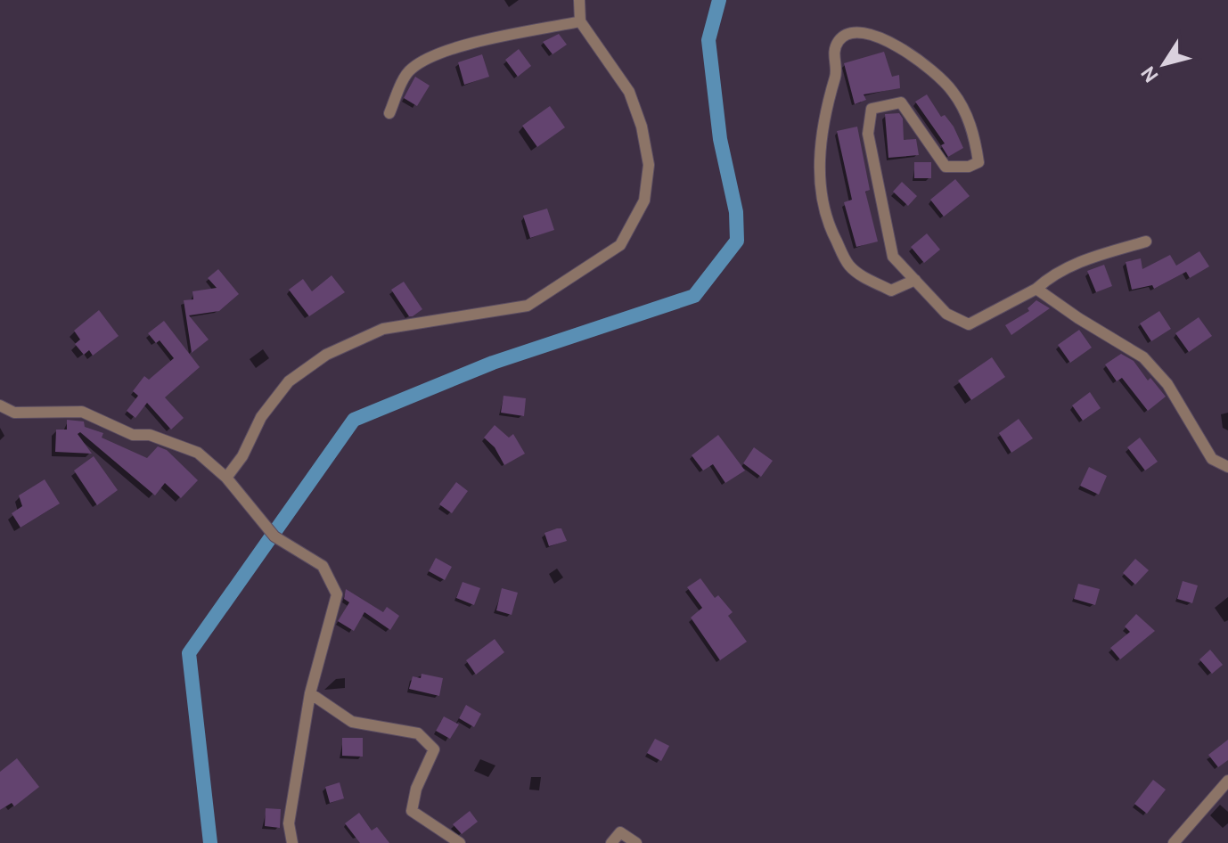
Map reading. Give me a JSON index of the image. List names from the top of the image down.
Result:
{
  "north": "bottom left"
}
